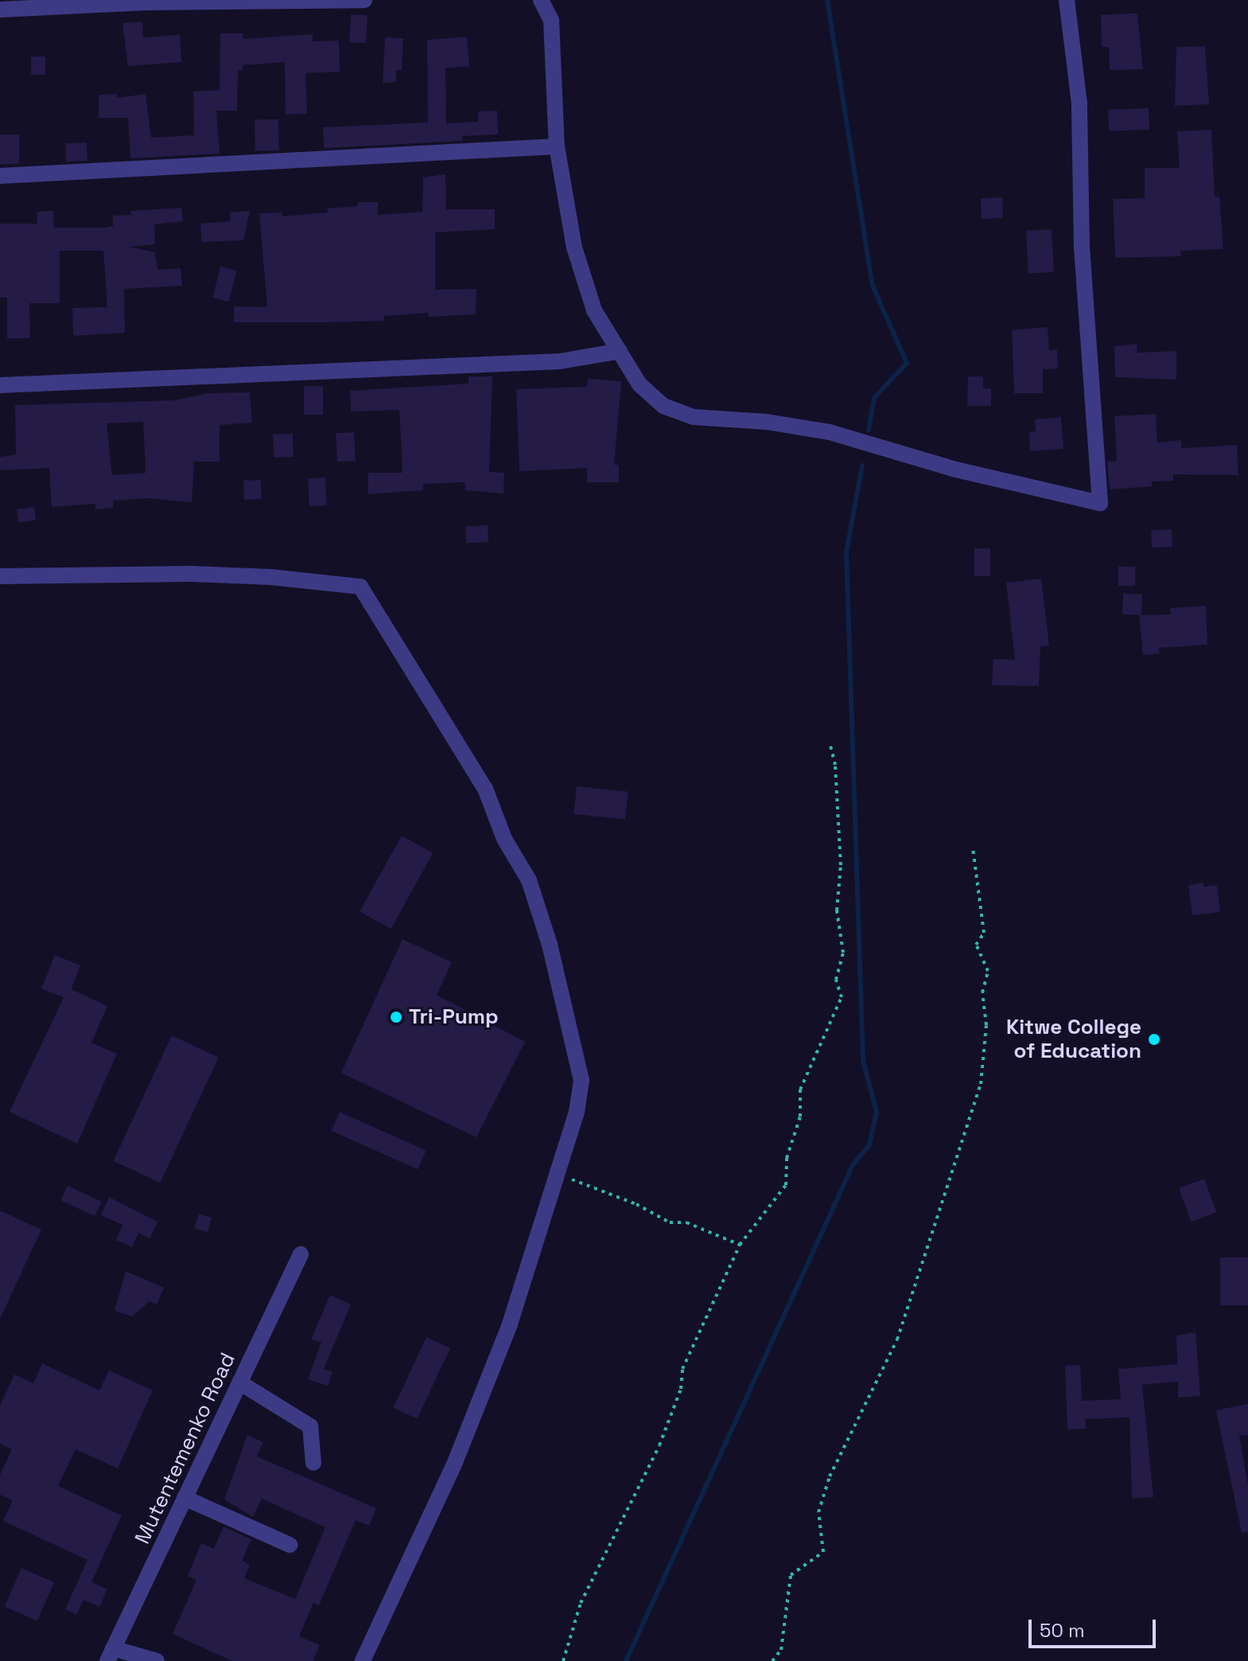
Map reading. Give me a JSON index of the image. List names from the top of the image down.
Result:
{
  "streets": {
    "street": ["Mutentemenko Road"]
  },
  "places": ["Tri-Pump", "Kitwe College of Education"],
  "scale_bar": "50 m"
}
